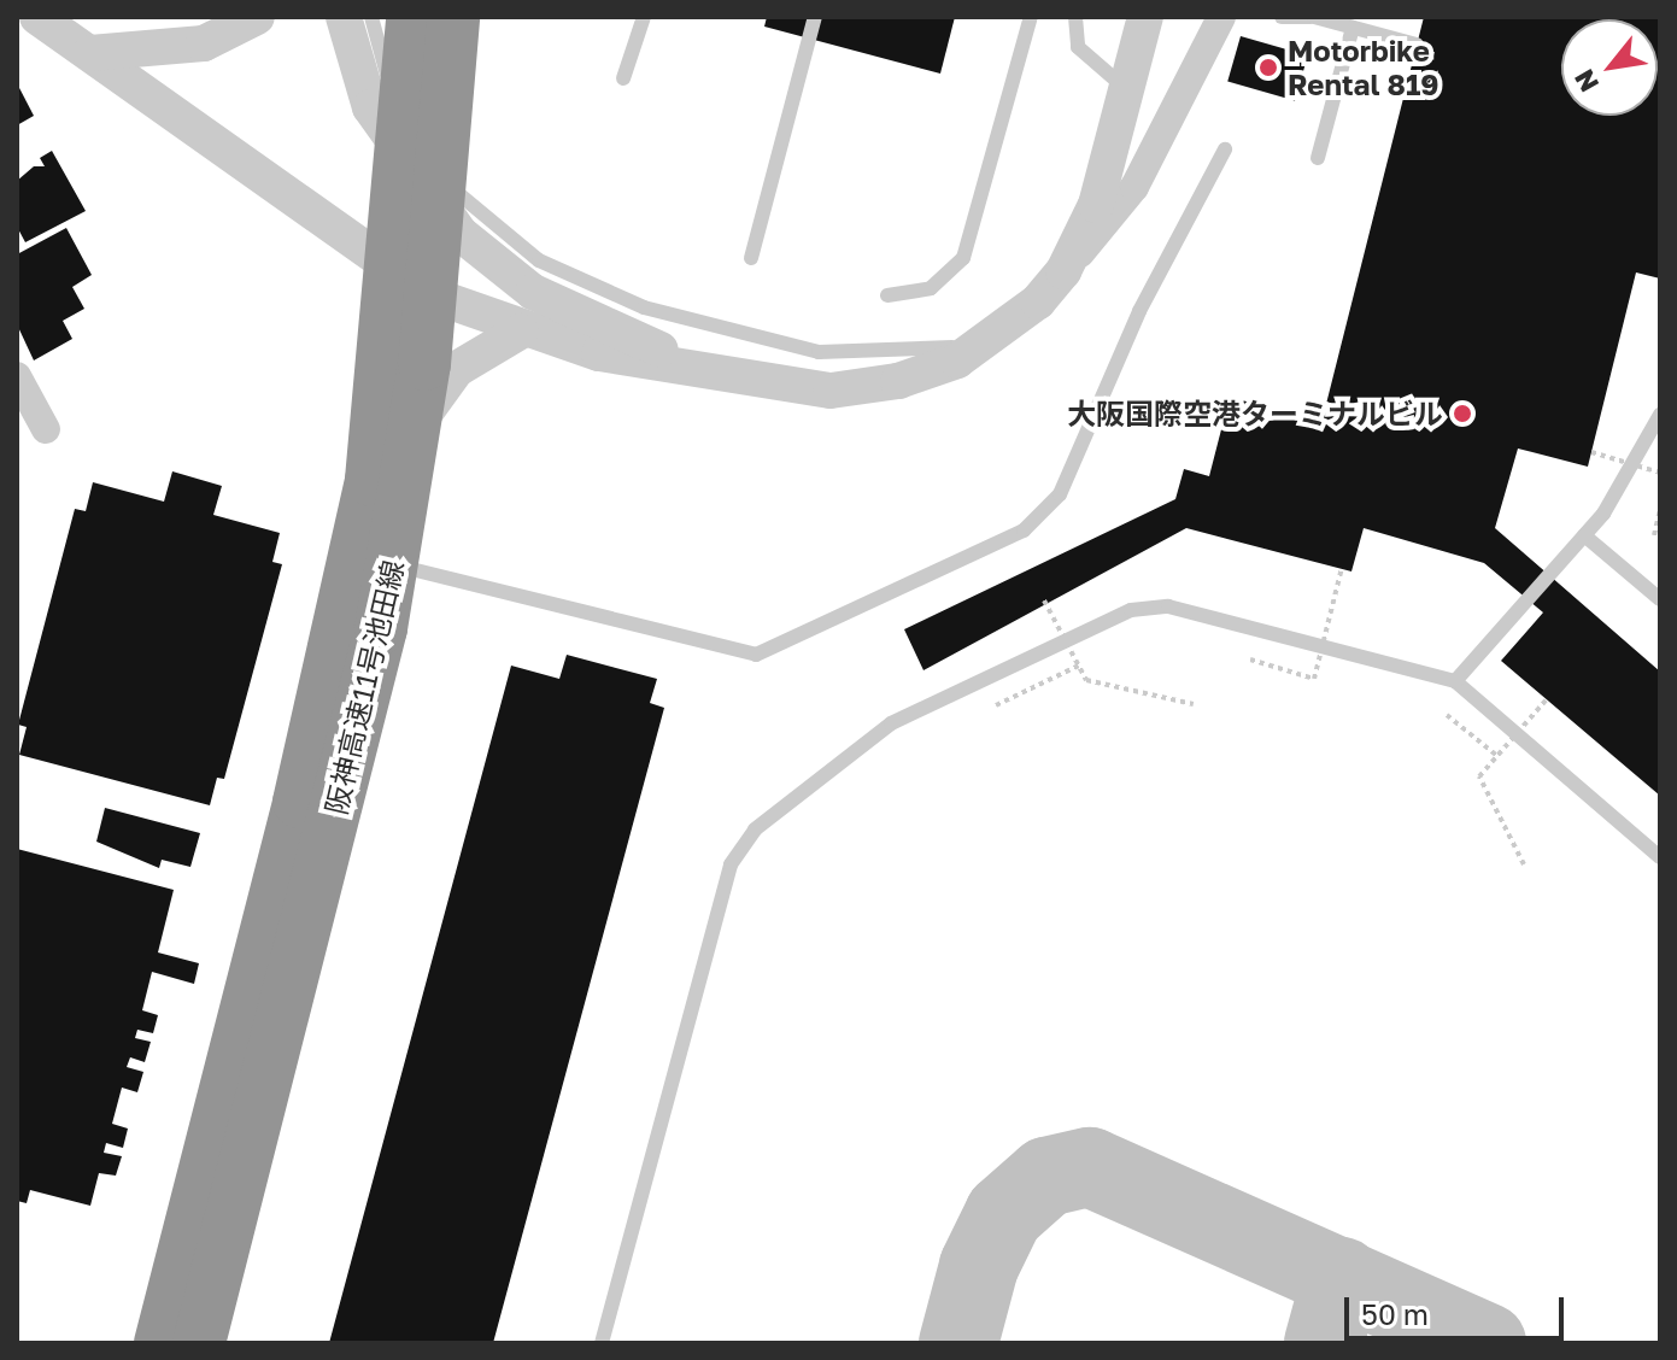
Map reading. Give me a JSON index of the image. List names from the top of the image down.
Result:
{
  "streets": {
    "highway": ["阪神高速11号池田線"]
  },
  "places": ["Motorbike Rental 819", "大阪国際空港ターミナルビル"],
  "scale_bar": "50 m",
  "north": "bottom left"
}
